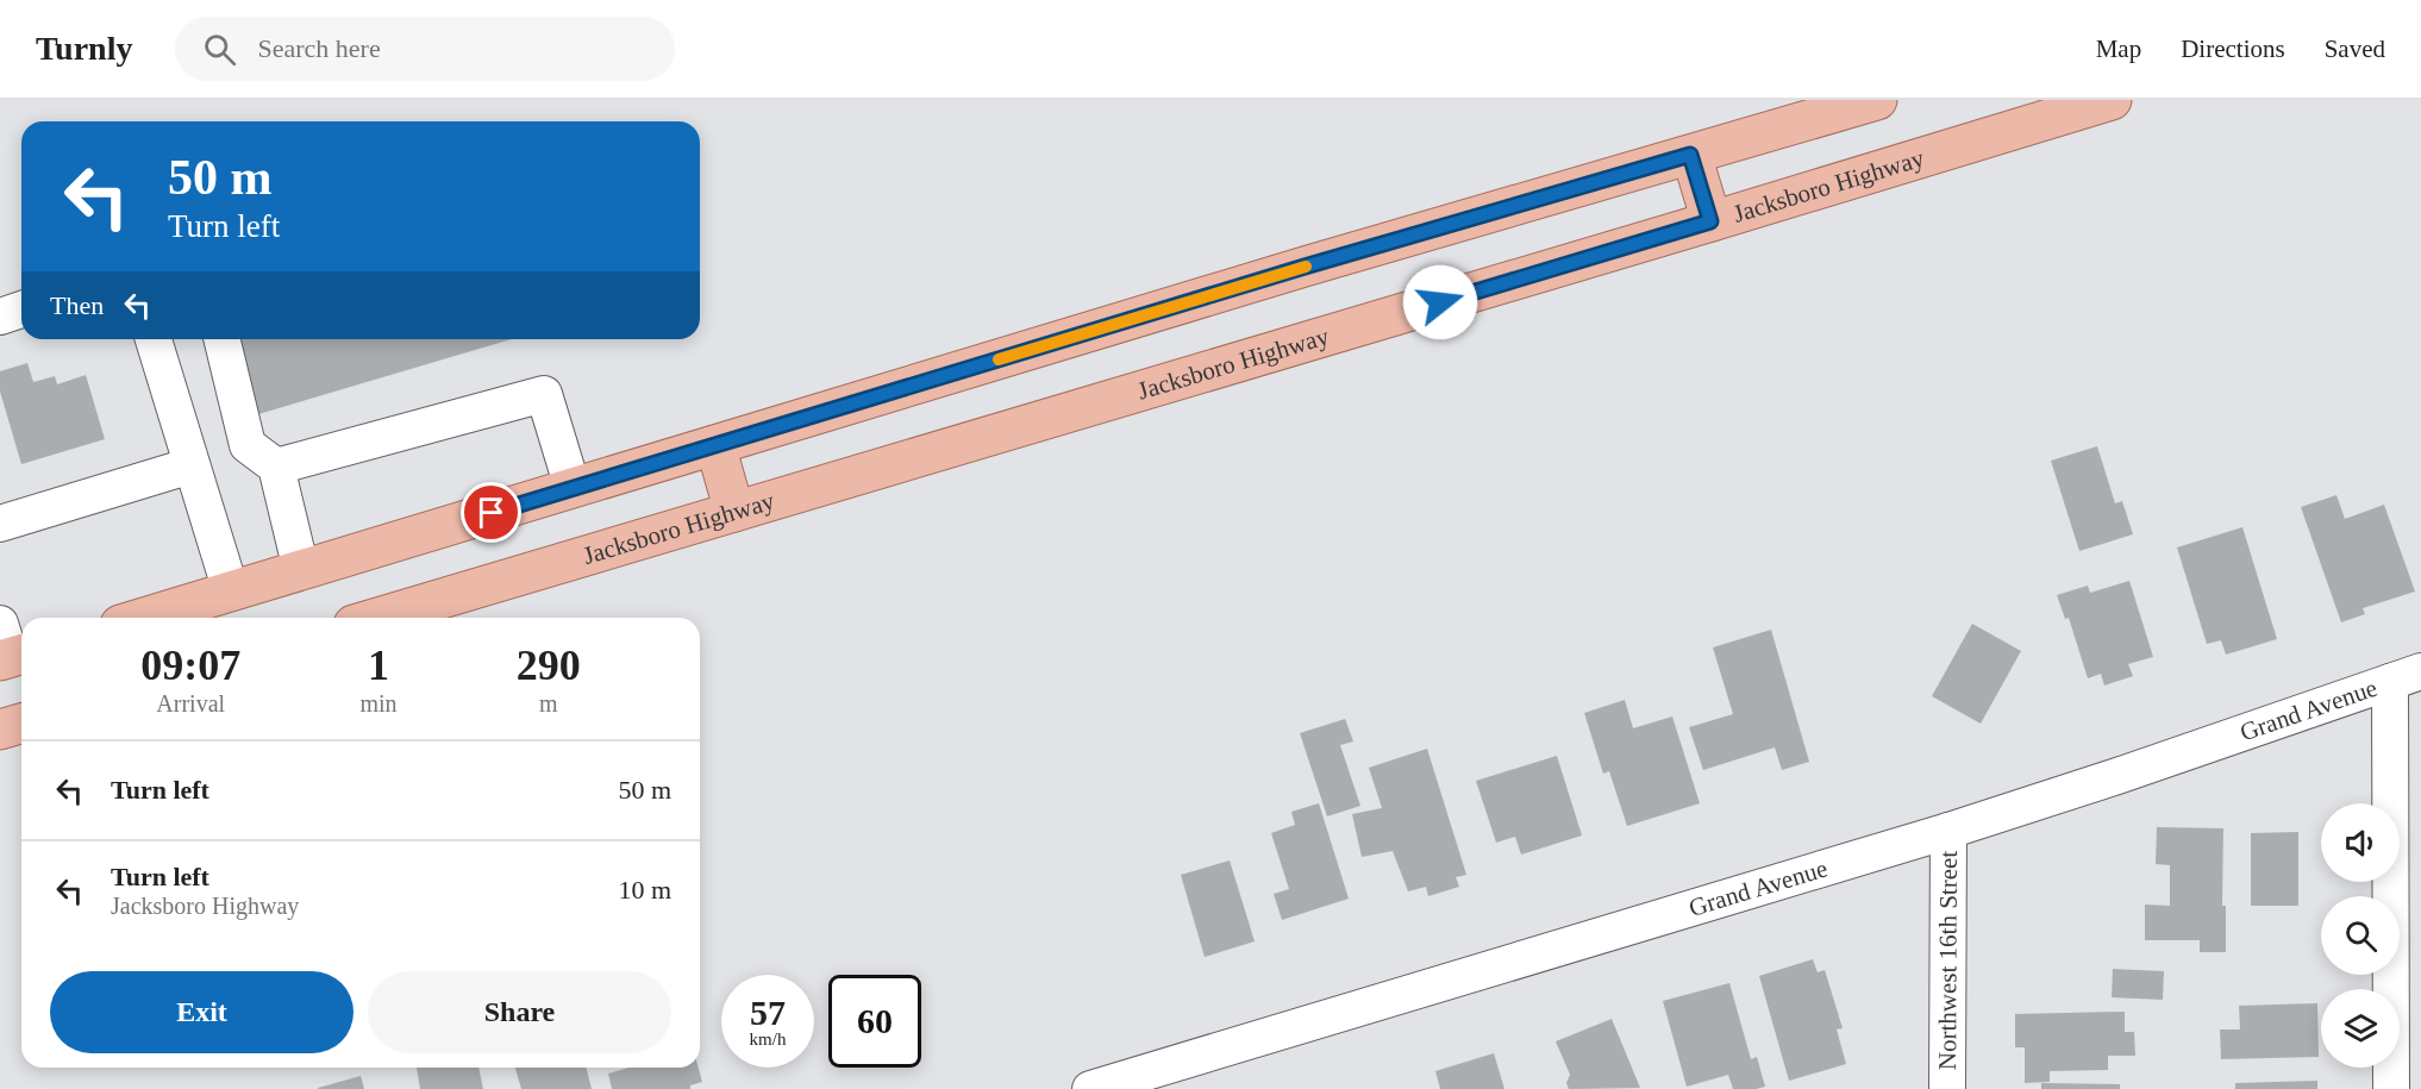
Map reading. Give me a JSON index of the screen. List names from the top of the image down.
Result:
{
  "streets": {
    "main road": ["Jacksboro Highway"],
    "street": ["Grand Avenue", "Northwest 16th Street"]
  },
  "crossings": [
    ["Grand Avenue", "Northwest 16th Street"]
  ],
  "page": {
    "header": "Turnly",
    "search": "Search here",
    "nav": ["Map", "Directions", "Saved"],
    "turn": ["50 m", "Turn left"],
    "then": "Then",
    "eta": [
      "09:07",
      "Arrival",
      "1",
      "min",
      "290",
      "m"
    ],
    "list": [
      {
        "name": "Turn left",
        "value": "50 m"
      },
      {
        "name": "Turn left",
        "note": "Jacksboro Highway",
        "value": "10 m"
      }
    ],
    "buttons": ["Exit", "Share"],
    "speed": "57 km/h",
    "limit": "60"
  }
}
